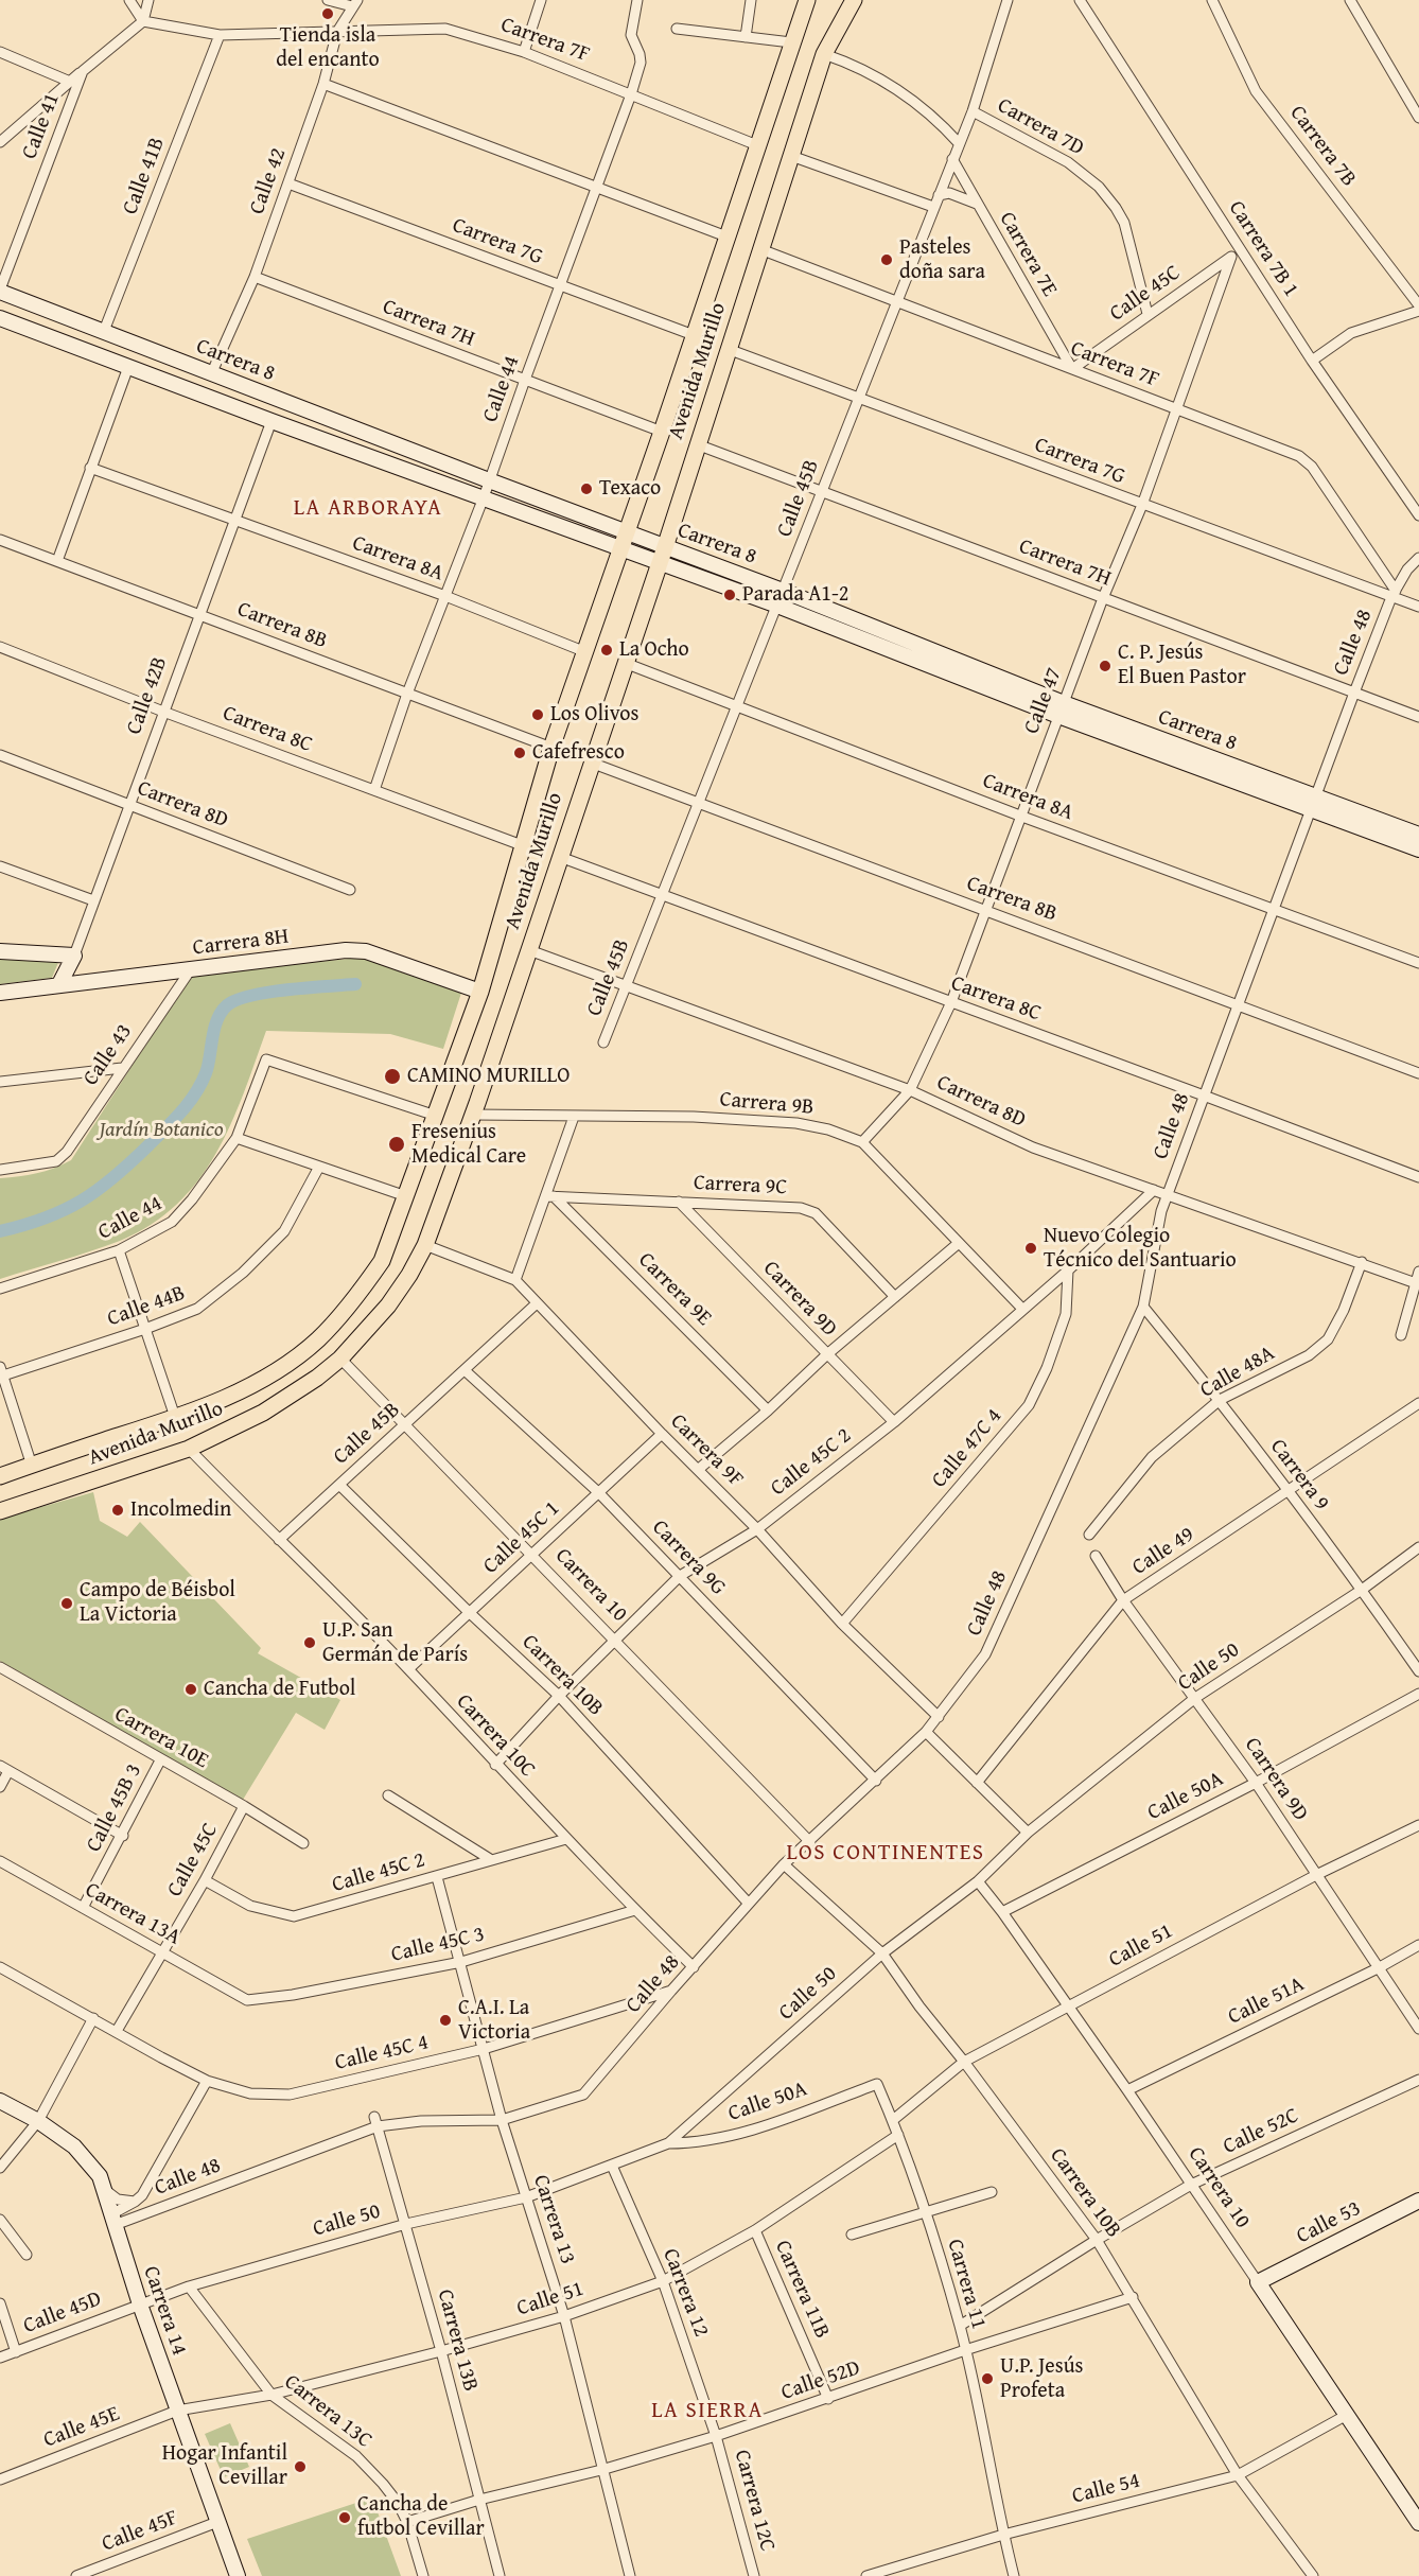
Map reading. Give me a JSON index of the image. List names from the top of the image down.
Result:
{
  "streets": {
    "main road": ["Avenida Murillo"],
    "street": [
      "Carrera 7F",
      "Calle 41",
      "Carrera 7D",
      "Carrera 7B",
      "Calle 41B",
      "Calle 42",
      "Carrera 7G",
      "Carrera 7B 1",
      "Carrera 7E",
      "Calle 45C",
      "Carrera 7H",
      "Carrera 8",
      "Calle 44",
      "Calle 45B",
      "Carrera 8A",
      "Carrera 8B",
      "Calle 48",
      "Calle 42B",
      "Calle 47",
      "Carrera 8C",
      "Carrera 8D",
      "Carrera 8H",
      "Calle 43",
      "Carrera 9B",
      "Carrera 9C",
      "Carrera 9E",
      "Carrera 9D",
      "Calle 44B",
      "Calle 48A",
      "Calle 47C 4",
      "Carrera 9F",
      "Calle 45C 2",
      "Carrera 9",
      "Calle 45C 1",
      "Calle 49",
      "Carrera 9G",
      "Carrera 10",
      "Calle 50",
      "Carrera 10B",
      "Carrera 10C",
      "Carrera 10E",
      "Calle 50A",
      "Calle 45B 3",
      "Carrera 13A",
      "Calle 45C 3",
      "Calle 51",
      "Calle 51A",
      "Calle 45C 4",
      "Calle 52C",
      "Carrera 13",
      "Calle 53",
      "Carrera 11",
      "Carrera 11B",
      "Carrera 12",
      "Carrera 14",
      "Calle 45D",
      "Carrera 13B",
      "Calle 52D",
      "Carrera 13C",
      "Calle 45E",
      "Calle 54",
      "Carrera 12C",
      "Calle 45F"
    ]
  },
  "crossings": [
    ["Carrera 7F", "Calle 41"],
    ["Carrera 7F", "Calle 41B"],
    ["Carrera 7F", "Calle 42"],
    ["Carrera 7F", "Carrera 7G"],
    ["Carrera 7F", "Carrera 7E"],
    ["Carrera 7F", "Calle 45C"],
    ["Carrera 7F", "Avenida Murillo"],
    ["Carrera 7F", "Calle 44"],
    ["Carrera 7F", "Calle 45B"],
    ["Carrera 7F", "Calle 48"],
    ["Carrera 7F", "Calle 47"],
    ["Calle 41", "Carrera 8"],
    ["Carrera 7D", "Calle 45C"],
    ["Carrera 7D", "Calle 45B"],
    ["Calle 41B", "Carrera 8"],
    ["Calle 42", "Carrera 7G"],
    ["Calle 42", "Carrera 7H"],
    ["Calle 42", "Carrera 8"],
    ["Carrera 7G", "Avenida Murillo"],
    ["Carrera 7G", "Calle 44"],
    ["Carrera 7G", "Calle 45B"],
    ["Carrera 7G", "Calle 48"],
    ["Carrera 7G", "Calle 47"],
    ["Carrera 7B 1", "Calle 45C"],
    ["Carrera 7E", "Calle 45C"],
    ["Carrera 7E", "Calle 45B"],
    ["Calle 45C", "Calle 47"],
    ["Calle 45C", "Calle 45C 2"],
    ["Calle 45C", "Carrera 10E"],
    ["Calle 45C", "Carrera 13A"],
    ["Carrera 7H", "Avenida Murillo"],
    ["Carrera 7H", "Calle 44"],
    ["Carrera 7H", "Calle 45B"],
    ["Carrera 7H", "Calle 48"],
    ["Carrera 7H", "Calle 47"],
    ["Carrera 8", "Avenida Murillo"],
    ["Carrera 8", "Calle 44"],
    ["Carrera 8", "Calle 45B"],
    ["Carrera 8", "Calle 48"],
    ["Carrera 8", "Calle 42B"],
    ["Carrera 8", "Calle 47"],
    ["Avenida Murillo", "Calle 44"],
    ["Avenida Murillo", "Carrera 8A"],
    ["Avenida Murillo", "Carrera 8B"],
    ["Avenida Murillo", "Carrera 8C"],
    ["Avenida Murillo", "Carrera 8D"],
    ["Avenida Murillo", "Carrera 8H"],
    ["Avenida Murillo", "Carrera 9B"],
    ["Avenida Murillo", "Carrera 9F"],
    ["Avenida Murillo", "Carrera 10"],
    ["Avenida Murillo", "Carrera 10C"],
    ["Calle 44", "Carrera 8A"],
    ["Calle 44", "Carrera 8B"],
    ["Calle 44", "Carrera 8C"],
    ["Calle 45B", "Carrera 8A"],
    ["Calle 45B", "Carrera 8B"],
    ["Calle 45B", "Carrera 8C"],
    ["Calle 45B", "Carrera 8D"],
    ["Calle 45B", "Carrera 9F"],
    ["Calle 45B", "Carrera 9G"],
    ["Calle 45B", "Carrera 10"],
    ["Calle 45B", "Carrera 10B"],
    ["Calle 45B", "Carrera 10C"],
    ["Carrera 8A", "Calle 48"],
    ["Carrera 8A", "Calle 42B"],
    ["Carrera 8A", "Calle 47"],
    ["Carrera 8B", "Calle 48"],
    ["Carrera 8B", "Calle 42B"],
    ["Carrera 8B", "Calle 47"],
    ["Calle 48", "Carrera 8C"],
    ["Calle 48", "Carrera 8D"],
    ["Calle 48", "Carrera 9F"],
    ["Calle 48", "Carrera 9"],
    ["Calle 48", "Carrera 9G"],
    ["Calle 48", "Carrera 10"],
    ["Calle 48", "Carrera 10B"],
    ["Calle 48", "Carrera 10C"],
    ["Calle 48", "Calle 45C 4"],
    ["Calle 48", "Carrera 13"],
    ["Calle 48", "Carrera 14"],
    ["Calle 48", "Carrera 13B"],
    ["Calle 42B", "Carrera 8C"],
    ["Calle 42B", "Carrera 8D"],
    ["Calle 42B", "Carrera 8H"],
    ["Calle 47", "Carrera 8C"],
    ["Calle 47", "Carrera 8D"],
    ["Calle 47", "Carrera 9B"],
    ["Carrera 8D", "Calle 48A"],
    ["Carrera 8D", "Calle 45C 2"],
    ["Carrera 8H", "Calle 43"],
    ["Carrera 9B", "Calle 45C 2"],
    ["Carrera 9C", "Carrera 9E"],
    ["Carrera 9C", "Carrera 9D"],
    ["Carrera 9D", "Calle 45C 2"],
    ["Carrera 9D", "Calle 49"],
    ["Carrera 9D", "Calle 50"],
    ["Carrera 9D", "Calle 50A"],
    ["Carrera 9D", "Calle 51"],
    ["Carrera 9D", "Calle 51A"],
    ["Calle 48A", "Carrera 9"],
    ["Calle 47C 4", "Carrera 9F"],
    ["Calle 47C 4", "Calle 45C 2"],
    ["Carrera 9F", "Calle 45C 2"],
    ["Carrera 9F", "Calle 45C 1"],
    ["Calle 45C 2", "Carrera 9G"],
    ["Calle 45C 2", "Carrera 10"],
    ["Calle 45C 2", "Carrera 10B"],
    ["Calle 45C 2", "Carrera 10C"],
    ["Calle 45C 2", "Carrera 13"],
    ["Carrera 9", "Calle 49"],
    ["Carrera 9", "Calle 50"],
    ["Calle 45C 1", "Carrera 9G"],
    ["Calle 45C 1", "Carrera 10"],
    ["Calle 45C 1", "Carrera 10B"],
    ["Calle 45C 1", "Carrera 10C"],
    ["Carrera 10", "Calle 50"],
    ["Carrera 10", "Calle 50A"],
    ["Carrera 10", "Calle 51"],
    ["Carrera 10", "Calle 51A"],
    ["Carrera 10", "Calle 52C"],
    ["Carrera 10", "Calle 53"],
    ["Carrera 10", "Calle 54"],
    ["Calle 50", "Carrera 10B"],
    ["Calle 50", "Calle 50A"],
    ["Calle 50", "Carrera 13"],
    ["Calle 50", "Carrera 12"],
    ["Calle 50", "Carrera 14"],
    ["Calle 50", "Calle 45D"],
    ["Calle 50", "Carrera 13B"],
    ["Calle 50", "Carrera 13C"],
    ["Carrera 10B", "Calle 51"],
    ["Carrera 10B", "Calle 52C"],
    ["Carrera 10B", "Calle 52D"],
    ["Carrera 10B", "Calle 54"],
    ["Carrera 10C", "Calle 45C 3"],
    ["Carrera 10E", "Calle 45B 3"],
    ["Calle 50A", "Carrera 11"],
    ["Calle 45B 3", "Carrera 13A"],
    ["Carrera 13A", "Calle 45C 3"],
    ["Calle 45C 3", "Carrera 13"],
    ["Calle 51", "Carrera 13"],
    ["Calle 51", "Carrera 11"],
    ["Calle 51", "Carrera 11B"],
    ["Calle 51", "Carrera 12"],
    ["Calle 51", "Carrera 14"],
    ["Calle 51", "Carrera 13B"],
    ["Calle 51", "Carrera 13C"],
    ["Calle 51", "Calle 45E"],
    ["Calle 45C 4", "Carrera 13"],
    ["Calle 52C", "Carrera 11"],
    ["Carrera 13", "Calle 52D"],
    ["Carrera 11", "Calle 52D"],
    ["Carrera 11", "Calle 54"],
    ["Carrera 11B", "Calle 52D"],
    ["Carrera 12", "Calle 52D"],
    ["Carrera 12", "Carrera 12C"],
    ["Carrera 14", "Calle 45D"],
    ["Carrera 14", "Calle 45E"],
    ["Carrera 14", "Calle 45F"],
    ["Carrera 13B", "Calle 52D"],
    ["Calle 52D", "Carrera 13C"],
    ["Calle 52D", "Carrera 12C"]
  ],
  "districts": ["LA ARBORAYA", "LOS CONTINENTES", "LA SIERRA"],
  "parks": ["Jardín Botanico"],
  "places": [
    "Tienda isla del encanto",
    "Pasteles doña sara",
    "Texaco",
    "Parada A1-2",
    "La Ocho",
    "C. P. Jesús El Buen Pastor",
    "Los Olivos",
    "Cafefresco",
    "CAMINO MURILLO",
    "Fresenius Medical Care",
    "Nuevo Colegio Técnico del Santuario",
    "Incolmedin",
    "Campo de Béisbol La Victoria",
    "U.P. San Germán de París",
    "Cancha de Futbol",
    "C.A.I. La Victoria",
    "U.P. Jesús Profeta",
    "Hogar Infantil Cevillar",
    "Cancha de futbol Cevillar"
  ]
}
